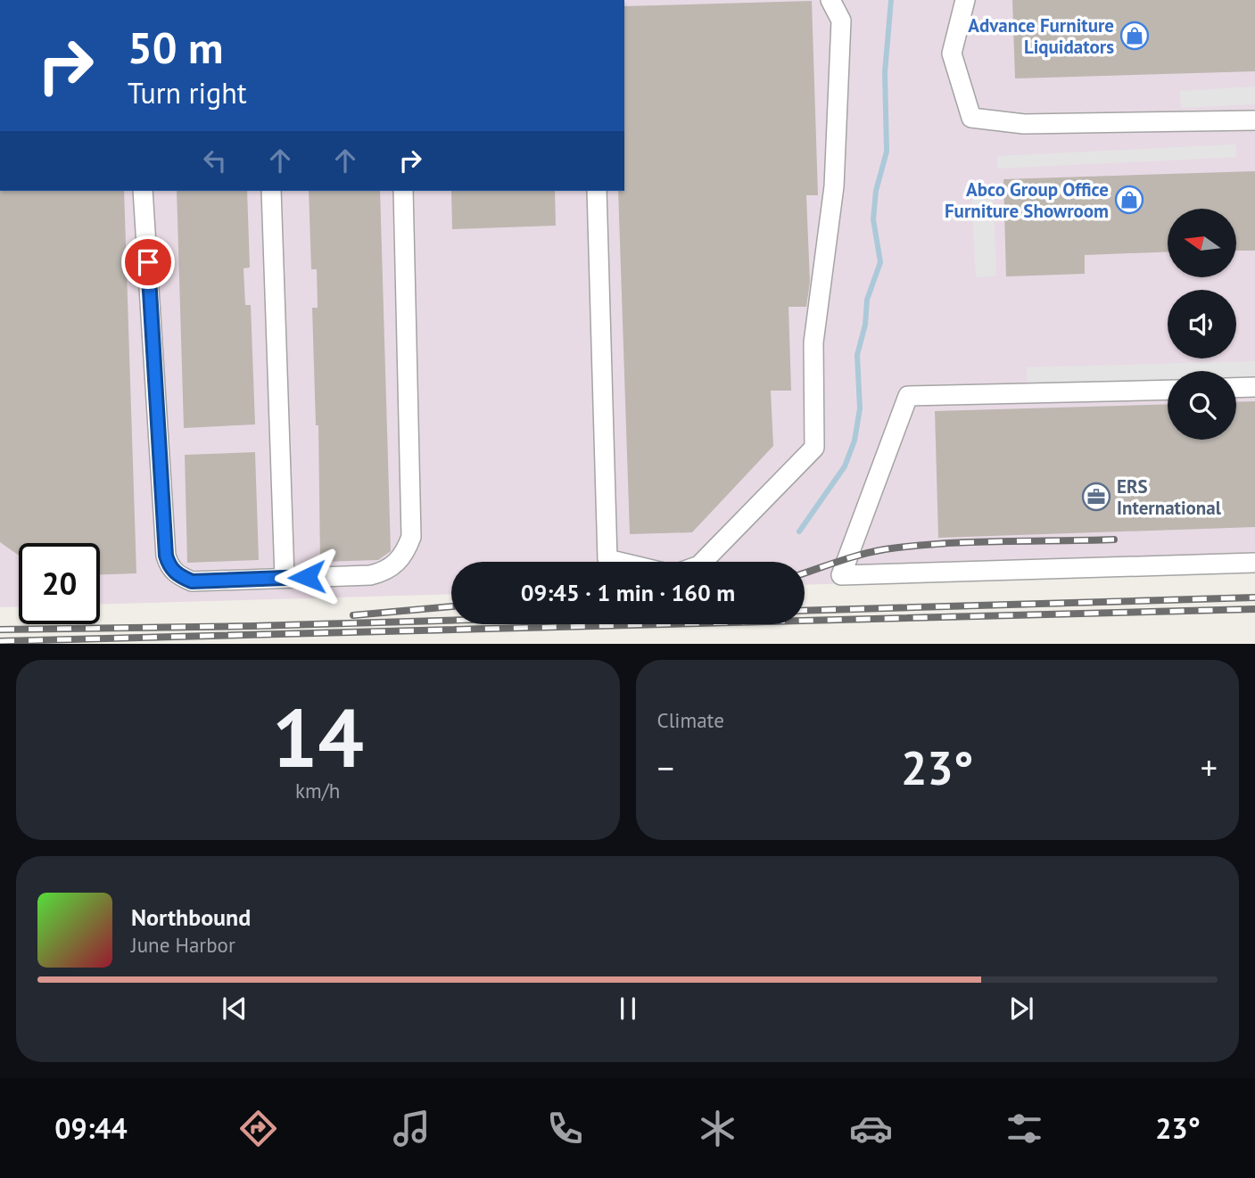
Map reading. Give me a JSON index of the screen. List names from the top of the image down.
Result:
{
  "places": {
    "shop": ["Advance Furniture Liquidators", "Abco Group Office Furniture Showroom"],
    "office": ["ERS International"]
  },
  "north": "left",
  "page": {
    "turn": ["50 m", "Turn right"],
    "limit": "20",
    "trip": "09:45 · 1 min · 160 m",
    "tile": [
      ["14", "km/h"],
      "Climate"
    ],
    "heat": ["−", "23°", "+"],
    "song": ["Northbound", "June Harbor"],
    "tabs": ["09:44", "23°"]
  }
}
